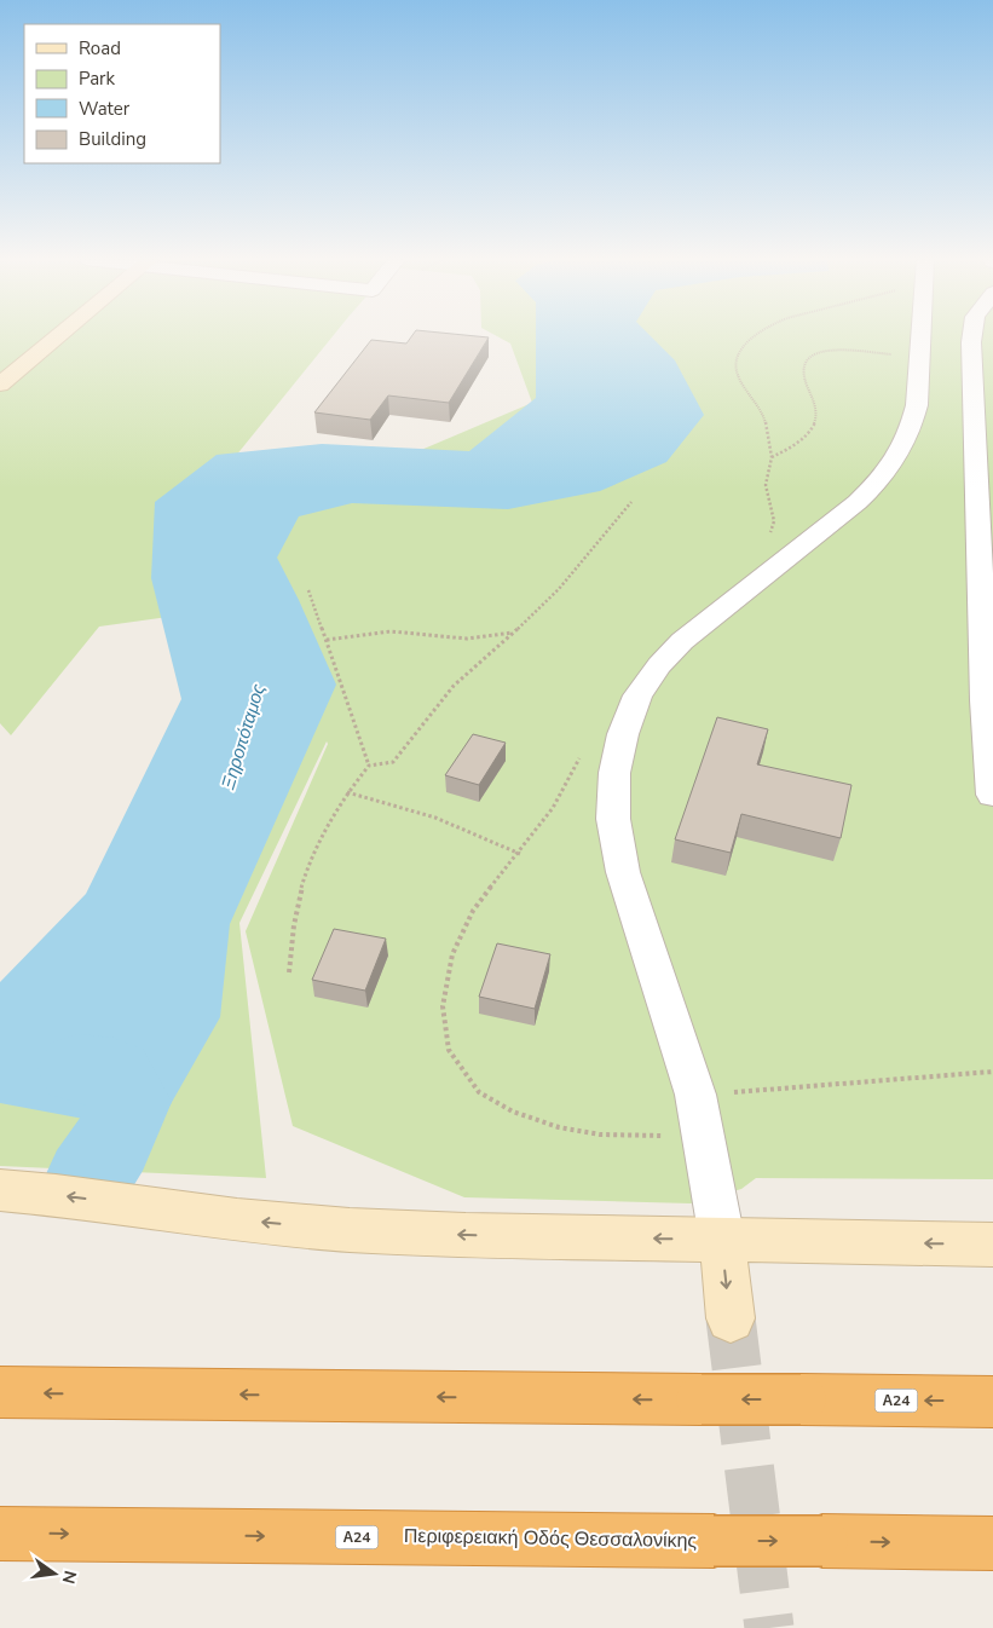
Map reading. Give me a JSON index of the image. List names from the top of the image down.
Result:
{
  "streets": {
    "highway": ["Α24", "Περιφερειακή Οδός Θεσσαλονίκης"]
  },
  "water": ["Ξηροπόταμος"],
  "legend": [
    "Road",
    "Park",
    "Water",
    "Building"
  ],
  "north": "right"
}
